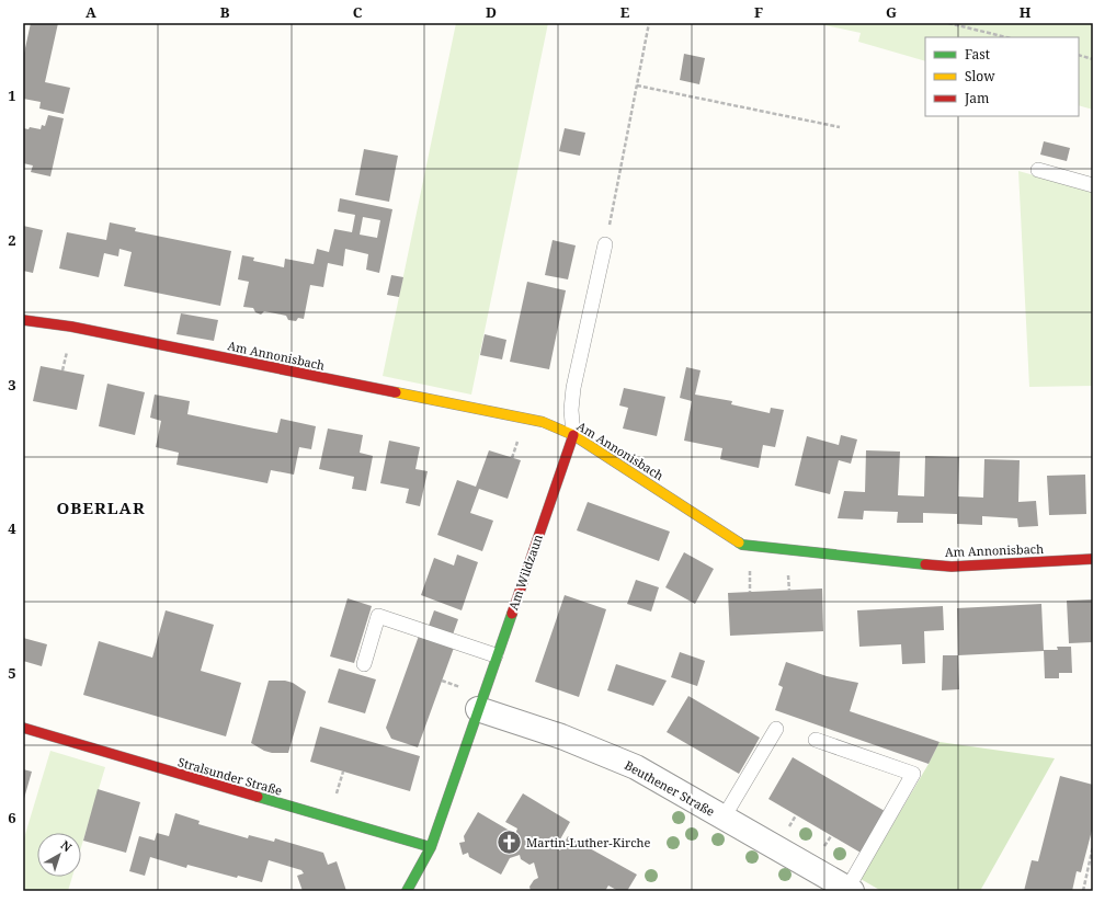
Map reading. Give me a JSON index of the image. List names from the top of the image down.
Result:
{
  "streets": {
    "street": [
      "Am Annonisbach",
      "Am Wildzaun",
      "Stralsunder Straße",
      "Beuthener Straße"
    ]
  },
  "crossings": [
    ["Am Annonisbach", "Am Wildzaun"],
    ["Am Wildzaun", "Stralsunder Straße"],
    ["Am Wildzaun", "Beuthener Straße"]
  ],
  "districts": ["OBERLAR"],
  "places": {
    "church": ["Martin-Luther-Kirche"]
  },
  "legend": ["Fast", "Slow", "Jam"],
  "north": "top right",
  "grid": {
    "columns": [
      "A",
      "B",
      "C",
      "D",
      "E",
      "F",
      "G",
      "H"
    ],
    "rows": [
      "1",
      "2",
      "3",
      "4",
      "5",
      "6"
    ]
  }
}
